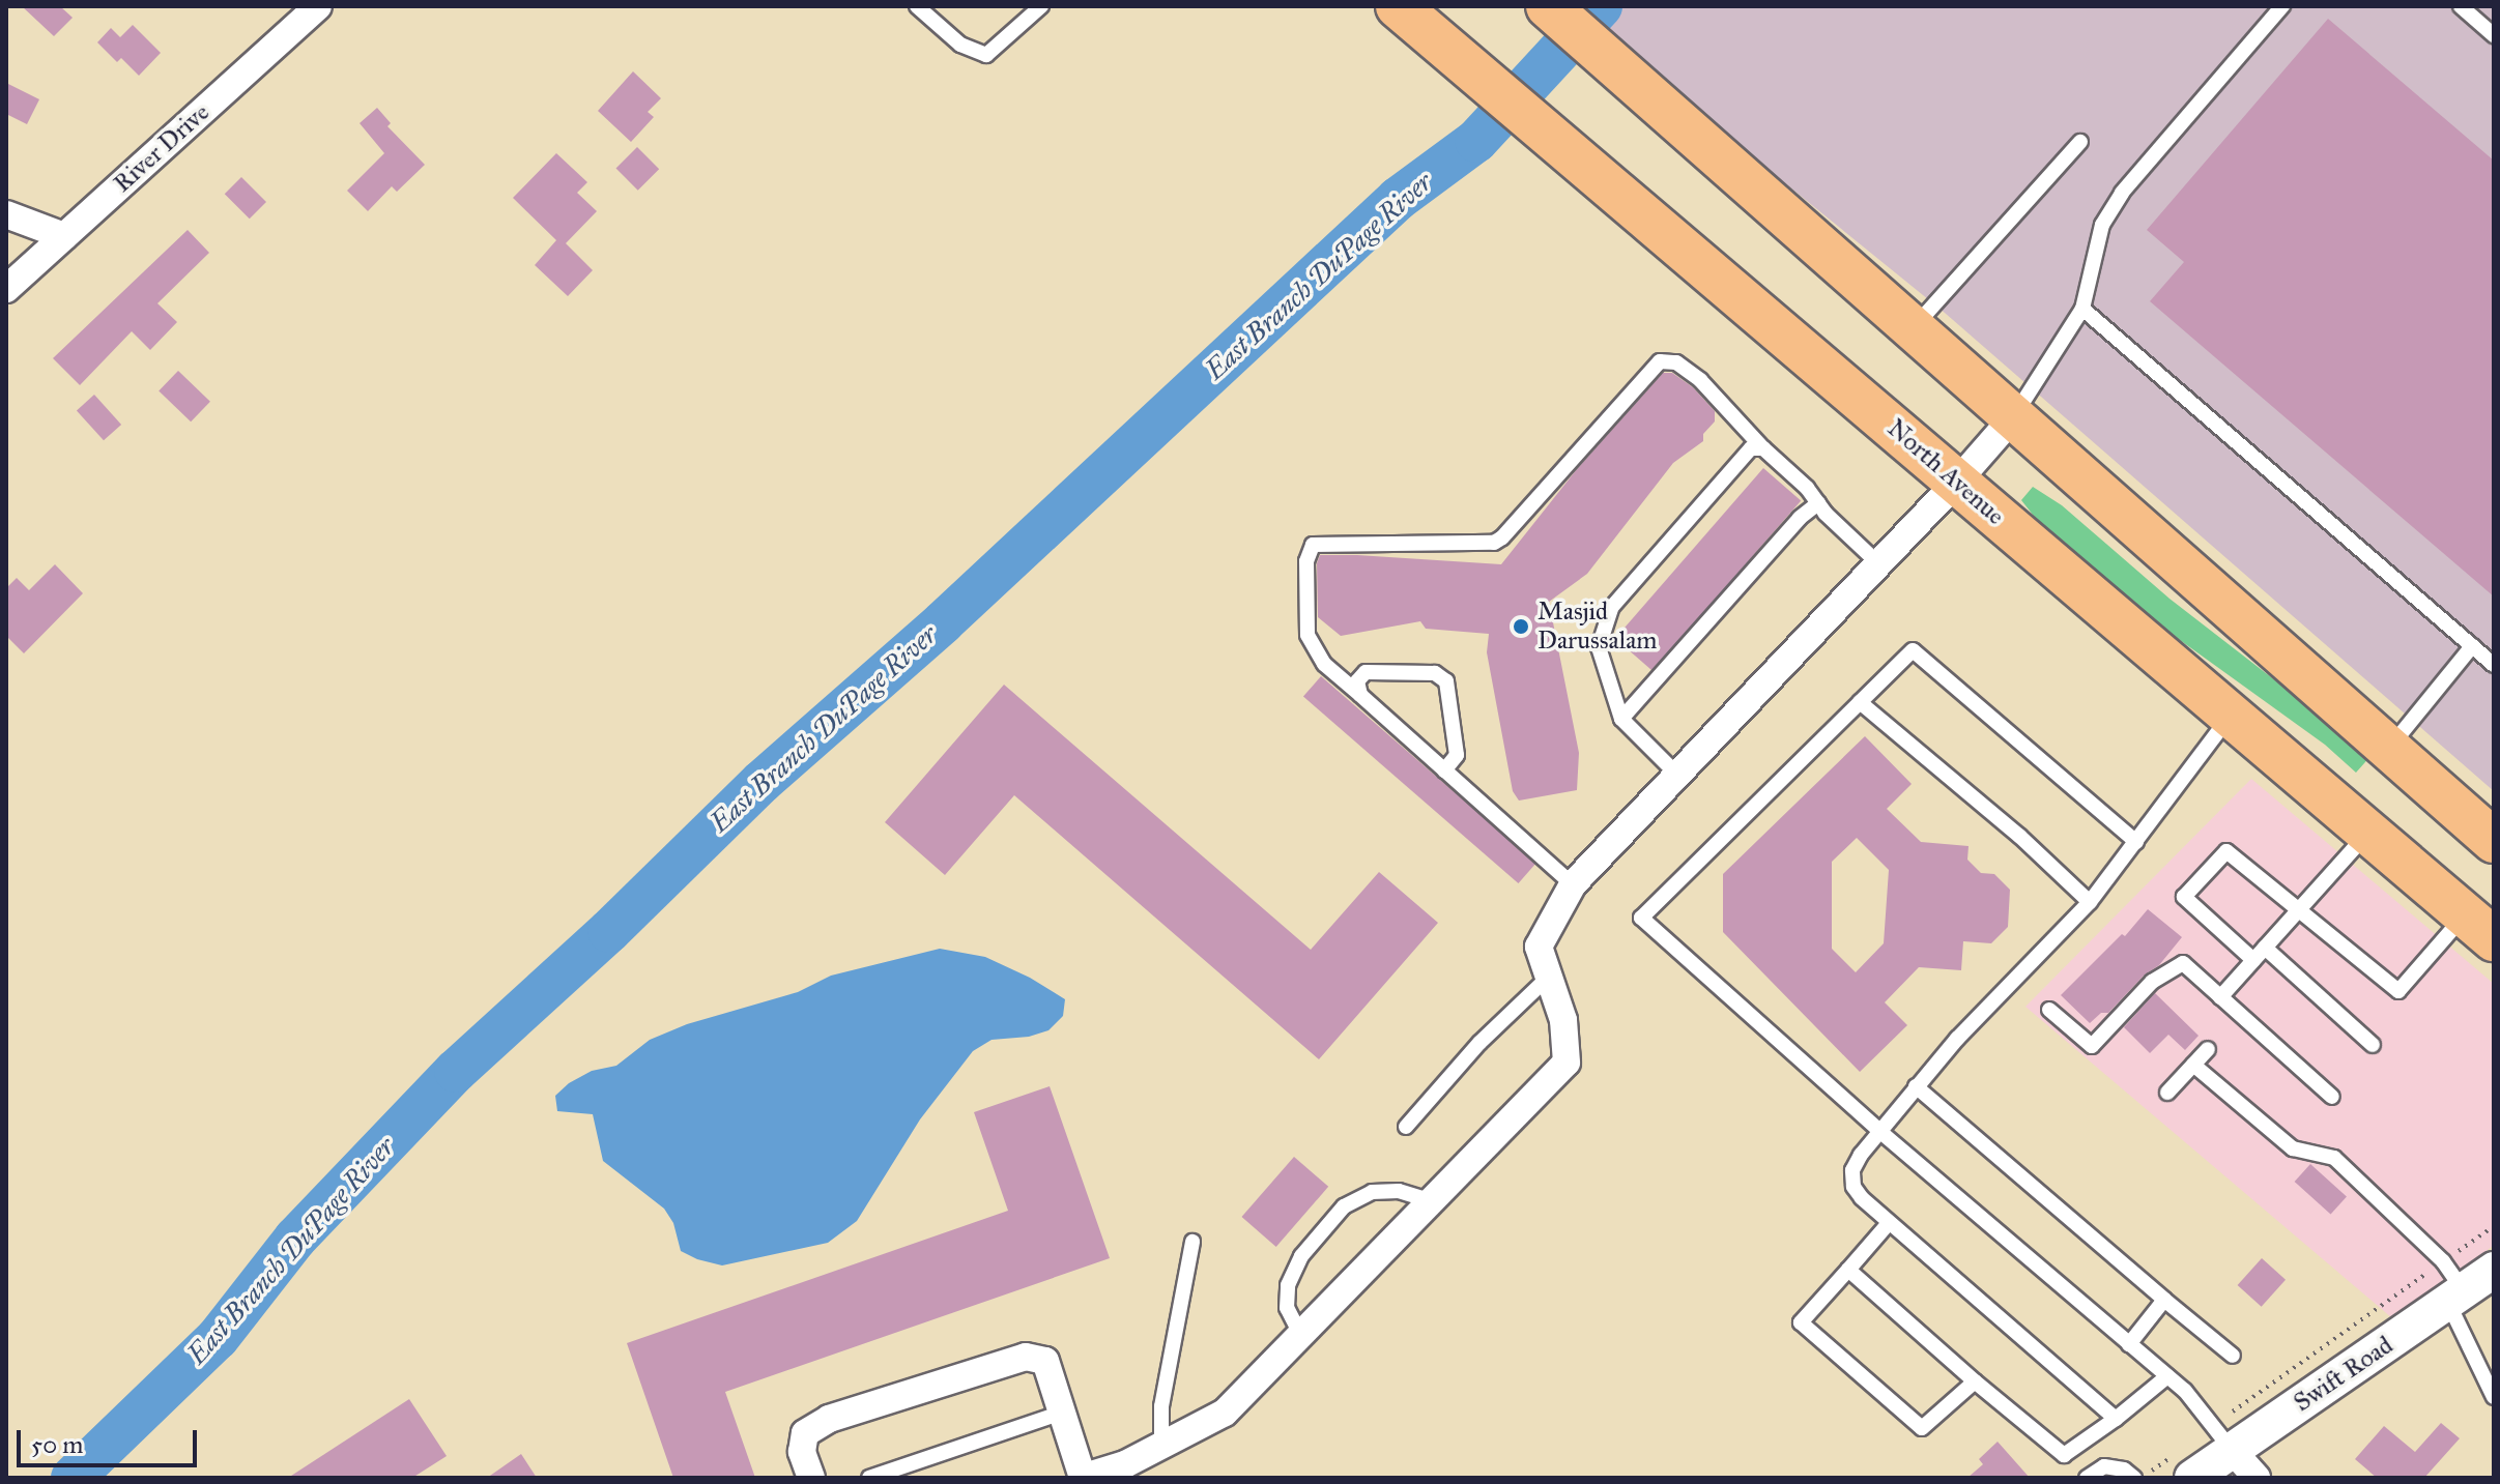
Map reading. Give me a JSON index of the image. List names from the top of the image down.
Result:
{
  "streets": {
    "main road": ["North Avenue"],
    "street": ["River Drive", "Swift Road"]
  },
  "water": ["East Branch DuPage River"],
  "places": ["Masjid Darussalam"],
  "scale_bar": "50 m"
}
